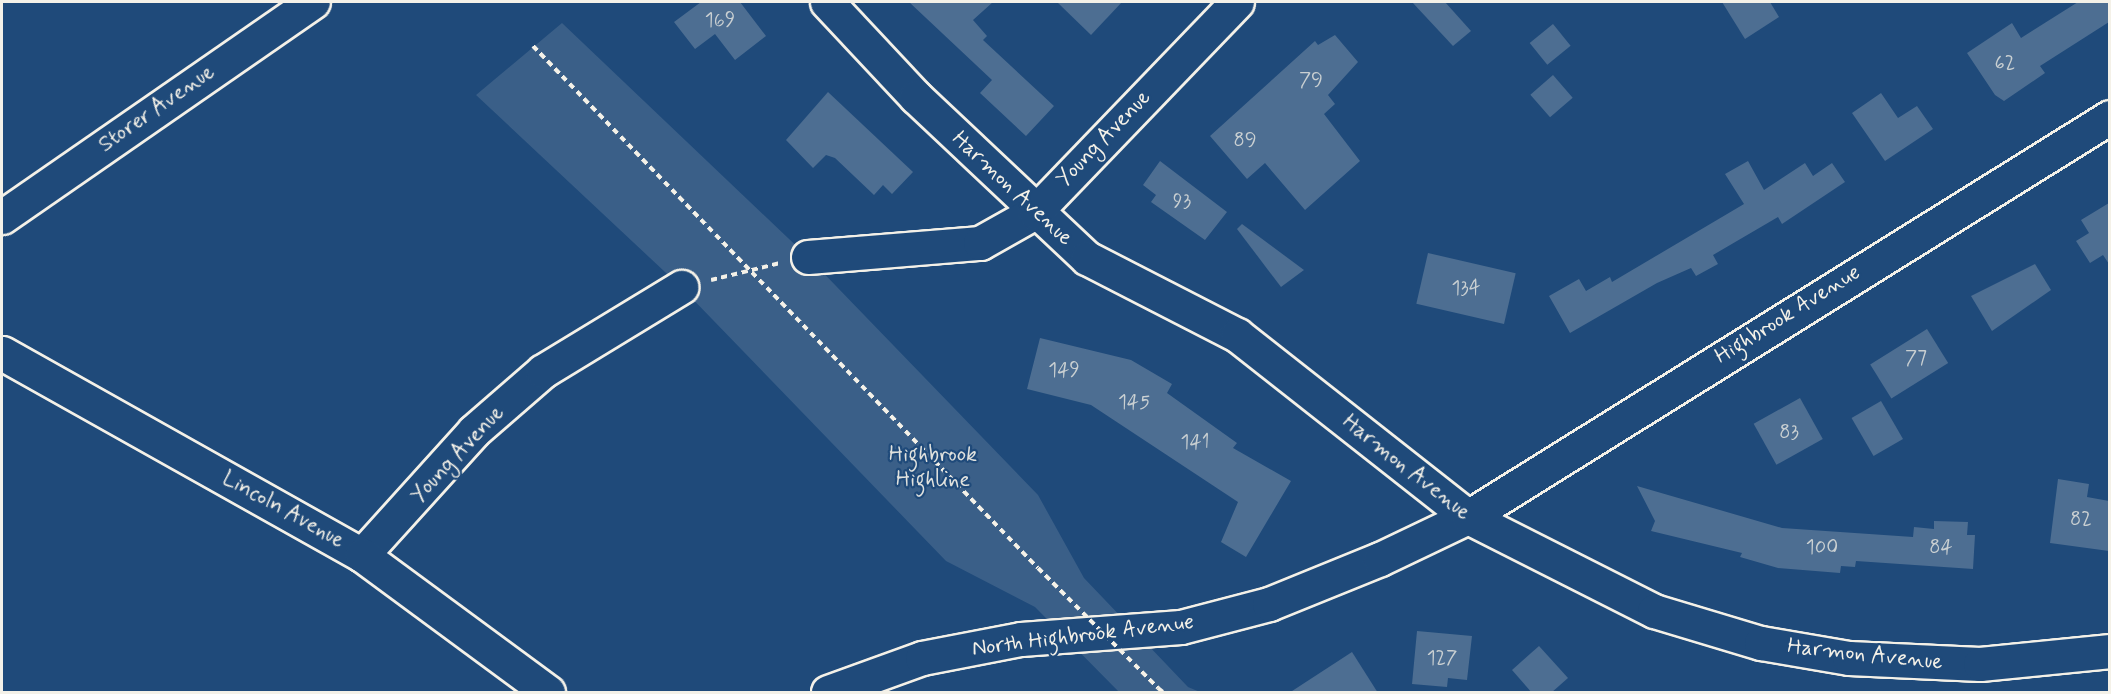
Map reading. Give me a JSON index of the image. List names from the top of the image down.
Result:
{
  "streets": {
    "street": [
      "Storer Avenue",
      "Young Avenue",
      "Harmon Avenue",
      "Highbrook Avenue",
      "Lincoln Avenue",
      "North Highbrook Avenue"
    ]
  },
  "crossings": [
    ["Young Avenue", "Harmon Avenue"],
    ["Young Avenue", "Lincoln Avenue"],
    ["Harmon Avenue", "Highbrook Avenue"],
    ["Harmon Avenue", "North Highbrook Avenue"],
    ["Highbrook Avenue", "North Highbrook Avenue"]
  ],
  "parks": ["Highbrook Highline"],
  "house_numbers": [
    "169",
    "62",
    "79",
    "89",
    "93",
    "134",
    "77",
    "149",
    "145",
    "83",
    "141",
    "82",
    "100",
    "84",
    "127"
  ]
}
